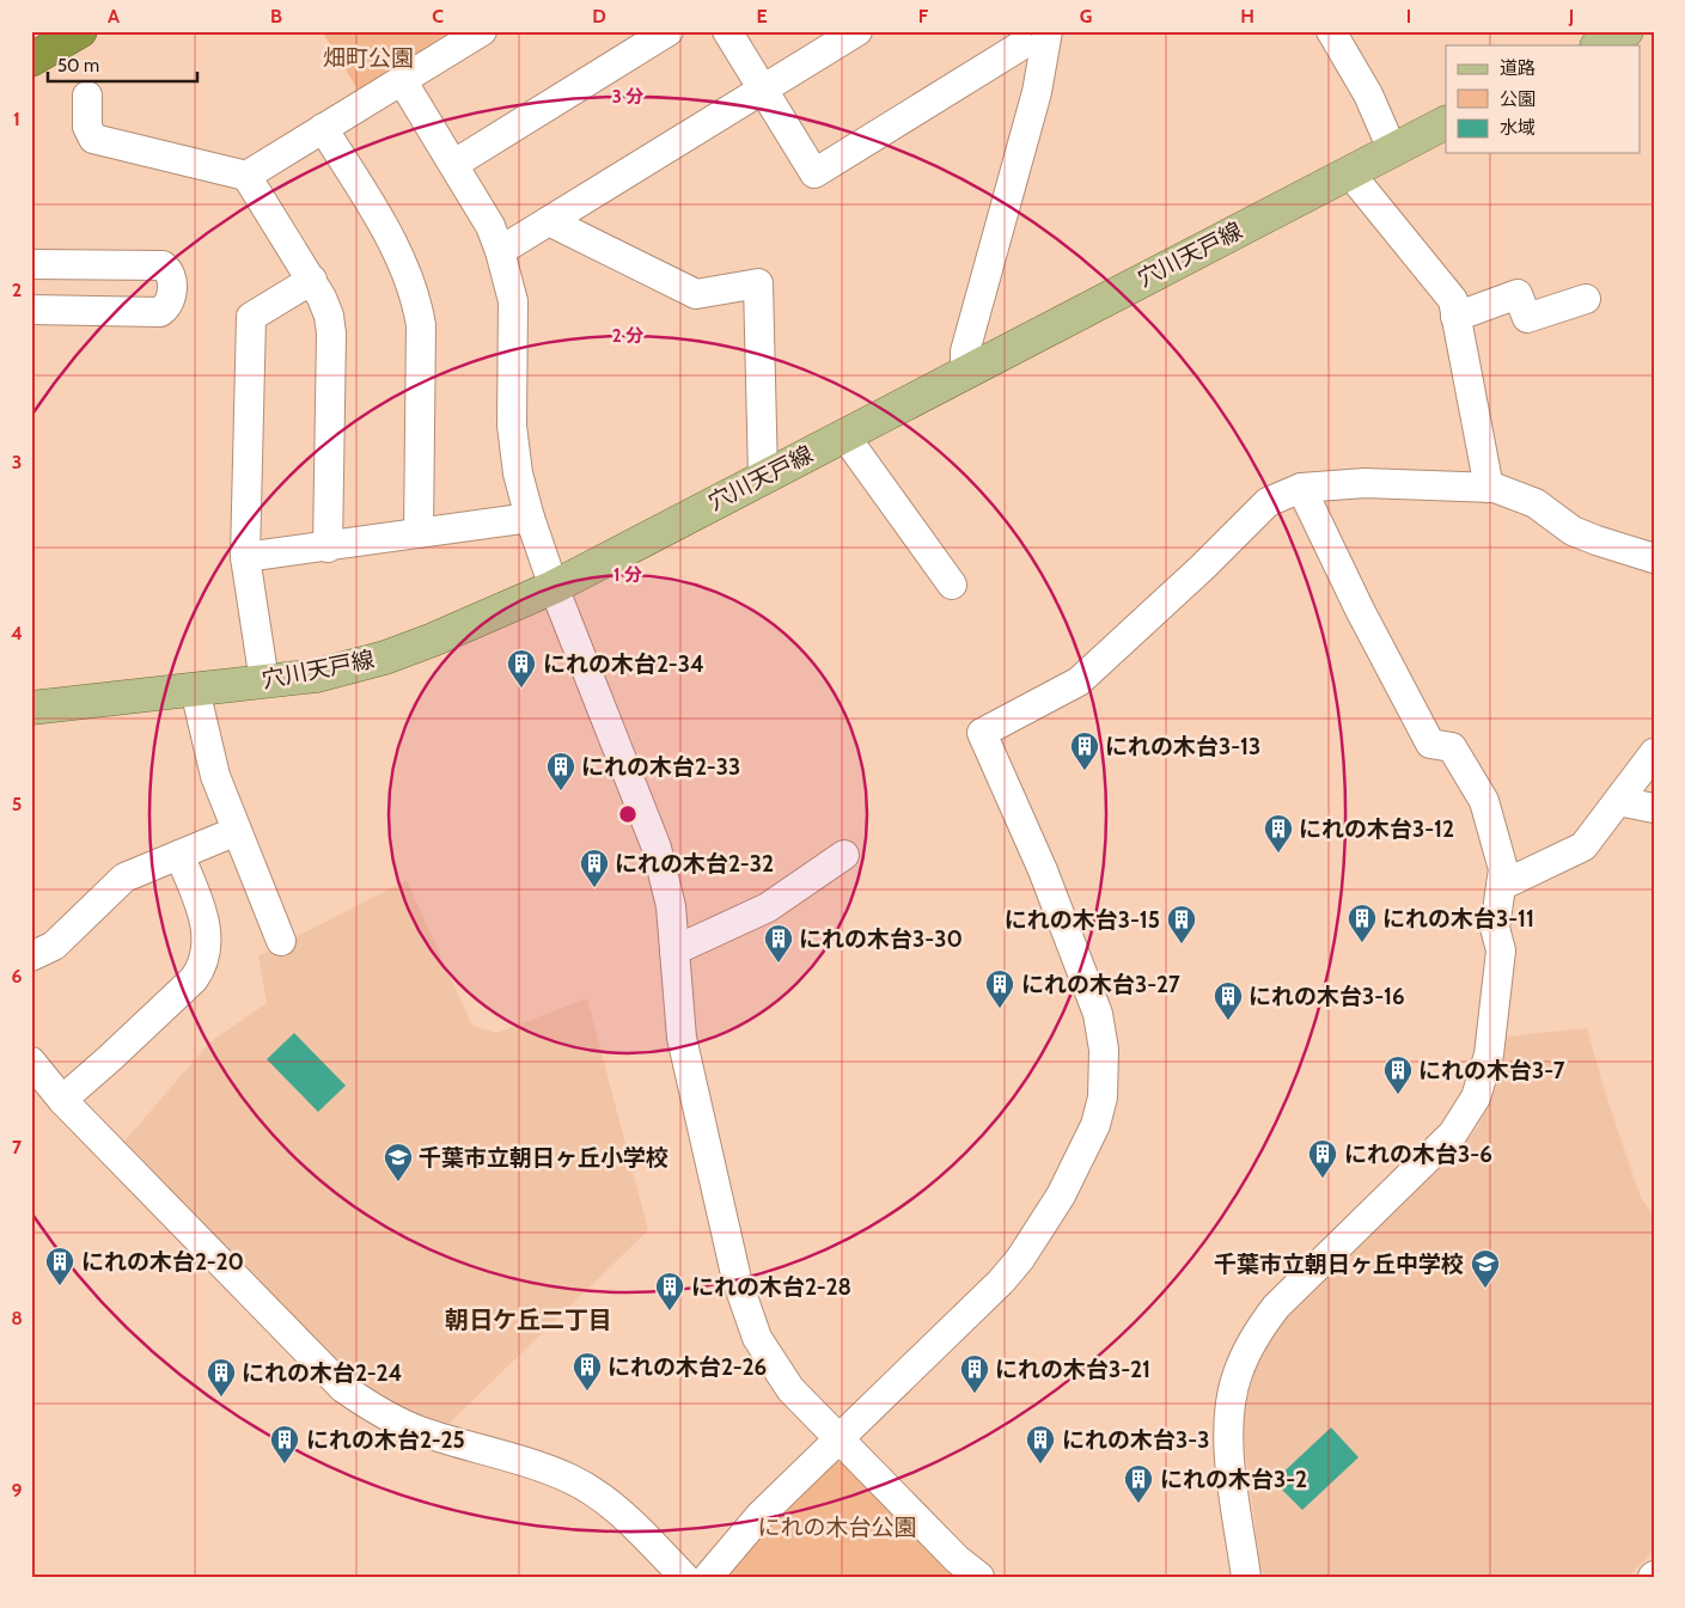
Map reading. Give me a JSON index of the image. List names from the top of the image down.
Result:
{
  "streets": {
    "main road": ["穴川天戸線"]
  },
  "districts": ["朝日ケ丘二丁目"],
  "parks": ["畑町公園", "にれの木台公園"],
  "places": {
    "building": [
      "にれの木台2-34",
      "にれの木台3-13",
      "にれの木台2-33",
      "にれの木台3-12",
      "にれの木台2-32",
      "にれの木台3-11",
      "にれの木台3-15",
      "にれの木台3-30",
      "にれの木台3-27",
      "にれの木台3-16",
      "にれの木台3-7",
      "にれの木台3-6",
      "にれの木台2-20",
      "にれの木台2-28",
      "にれの木台2-26",
      "にれの木台3-21",
      "にれの木台2-24",
      "にれの木台2-25",
      "にれの木台3-3",
      "にれの木台3-2"
    ],
    "school or university": ["千葉市立朝日ヶ丘小学校", "千葉市立朝日ヶ丘中学校"]
  },
  "legend": ["道路", "公園", "水域"],
  "scale_bar": "50 m",
  "grid": {
    "columns": [
      "A",
      "B",
      "C",
      "D",
      "E",
      "F",
      "G",
      "H",
      "I",
      "J"
    ],
    "rows": [
      "1",
      "2",
      "3",
      "4",
      "5",
      "6",
      "7",
      "8",
      "9"
    ]
  },
  "rings": ["3 分", "2 分", "1 分"]
}
